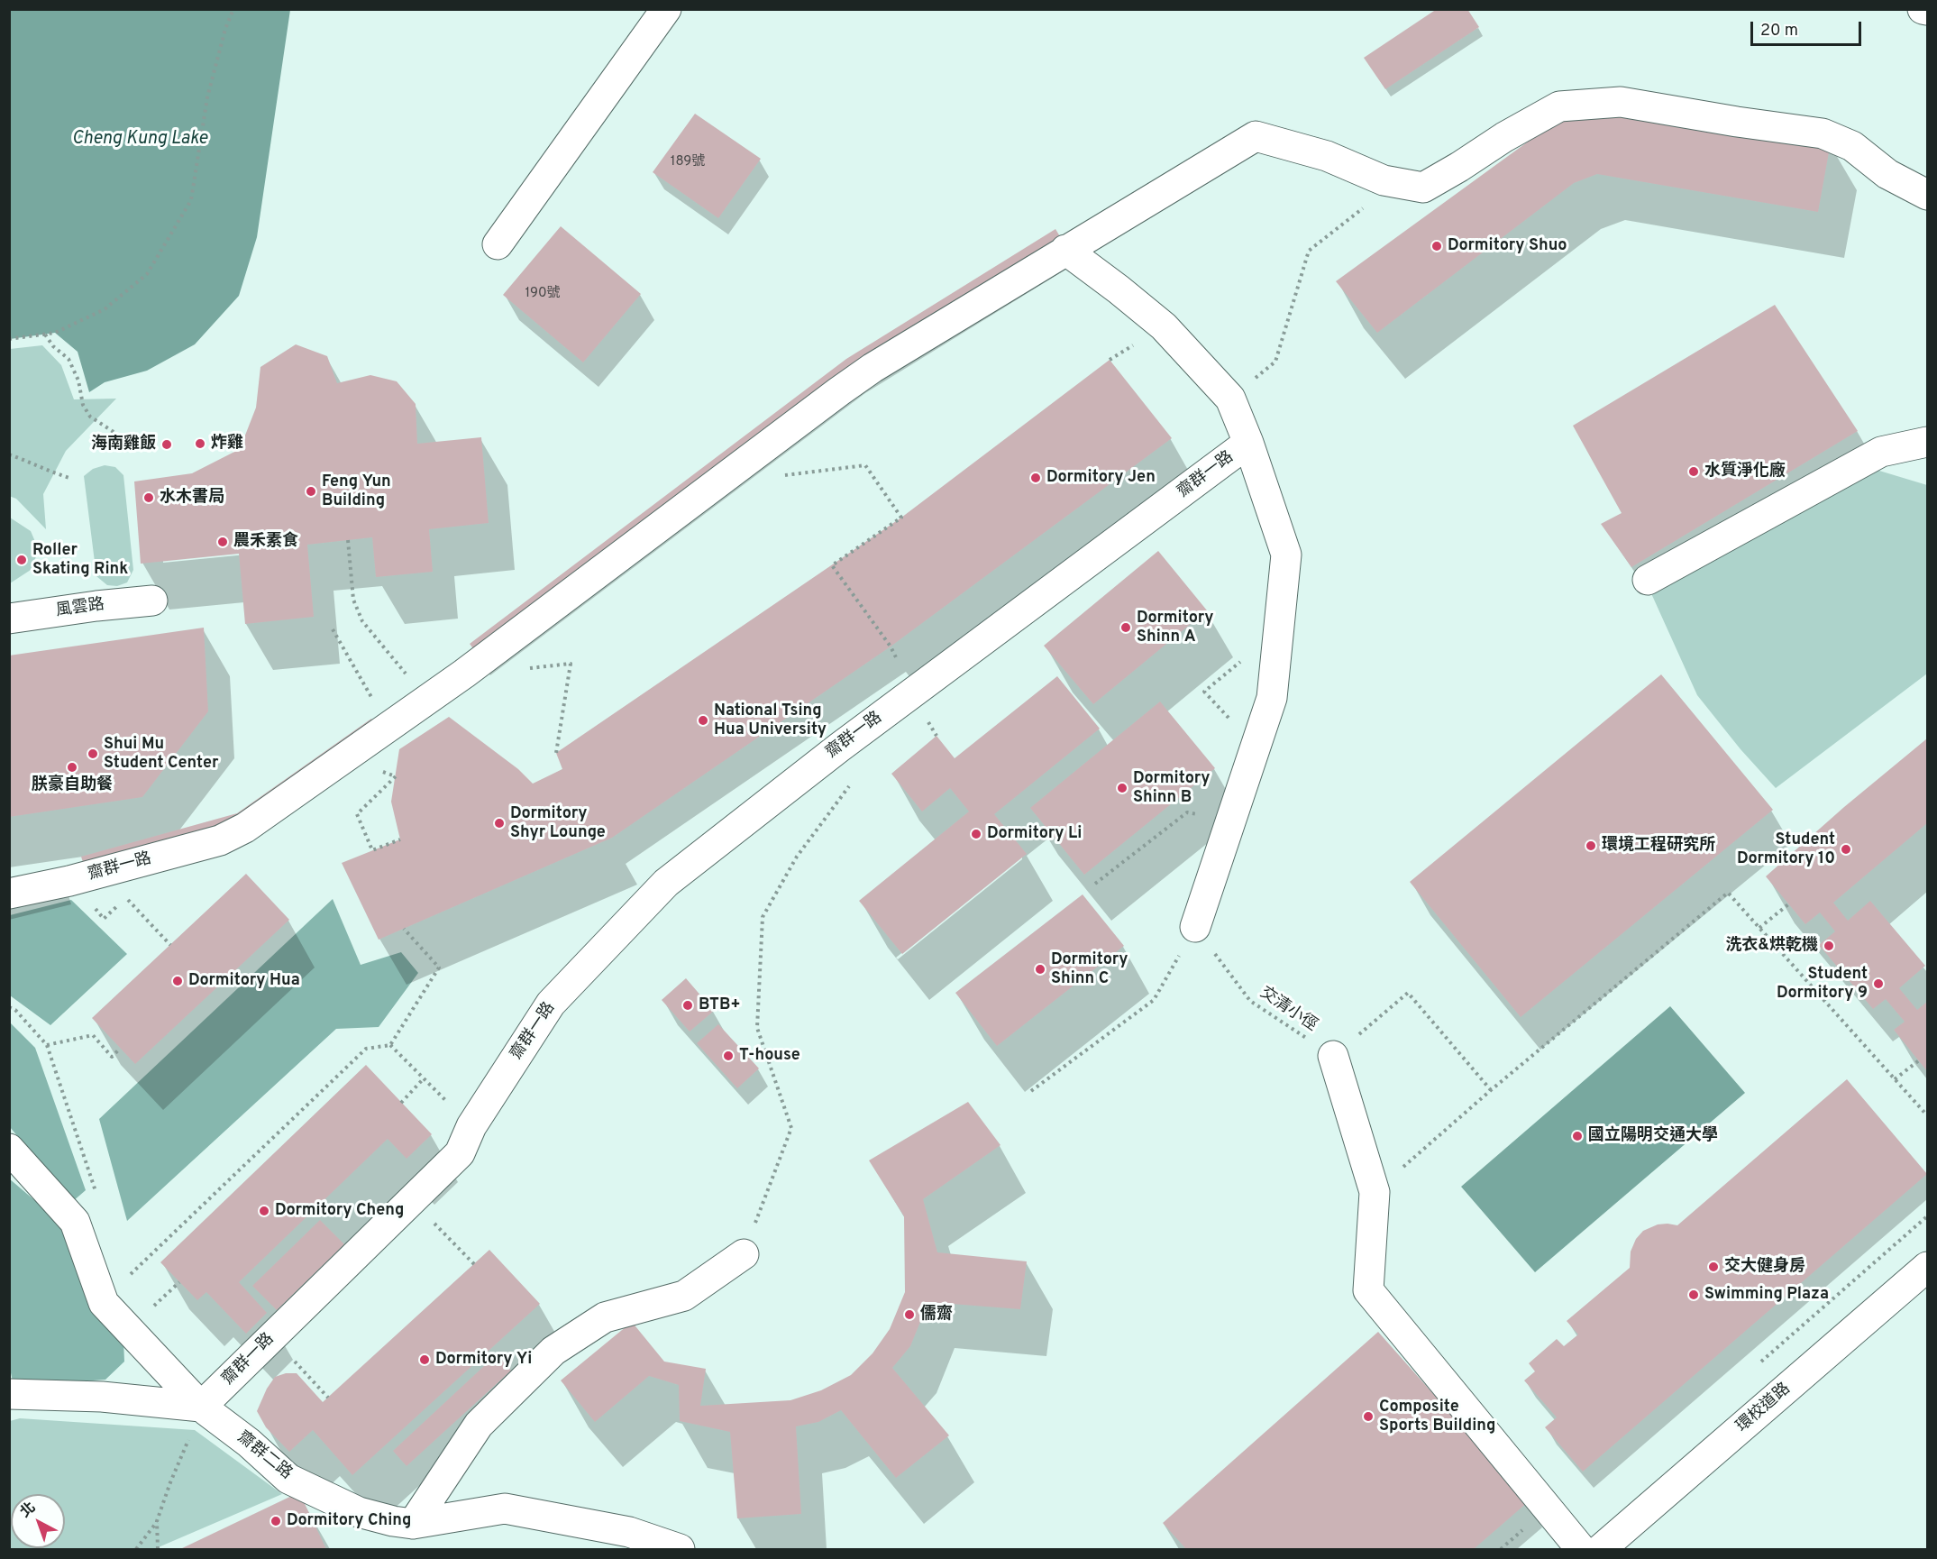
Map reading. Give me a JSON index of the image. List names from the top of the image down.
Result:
{
  "streets": {
    "street": [
      "齋群一路",
      "風雲路",
      "環校道路",
      "齋群二路"
    ],
    "path": ["交清小徑"]
  },
  "crossings": [
    ["齋群一路", "齋群二路"]
  ],
  "water": ["Cheng Kung Lake"],
  "places": [
    "Dormitory Shuo",
    "炸雞",
    "海南雞飯",
    "水質淨化廠",
    "Dormitory Jen",
    "Feng Yun Building",
    "水木書局",
    "農禾素食",
    "Roller Skating Rink",
    "Dormitory Shinn A",
    "National Tsing Hua University",
    "Shui Mu Student Center",
    "朕豪自助餐",
    "Dormitory Shinn B",
    "Dormitory Shyr Lounge",
    "Dormitory Li",
    "環境工程研究所",
    "Student Dormitory 10",
    "洗衣&烘乾機",
    "Dormitory Shinn C",
    "Dormitory Hua",
    "Student Dormitory 9",
    "BTB+",
    "T-house",
    "國立陽明交通大學",
    "Dormitory Cheng",
    "交大健身房",
    "Swimming Plaza",
    "儒齋",
    "Dormitory Yi",
    "Composite Sports Building",
    "Dormitory Ching"
  ],
  "house_numbers": ["189號", "190號"],
  "scale_bar": "20 m",
  "north": "top left"
}
